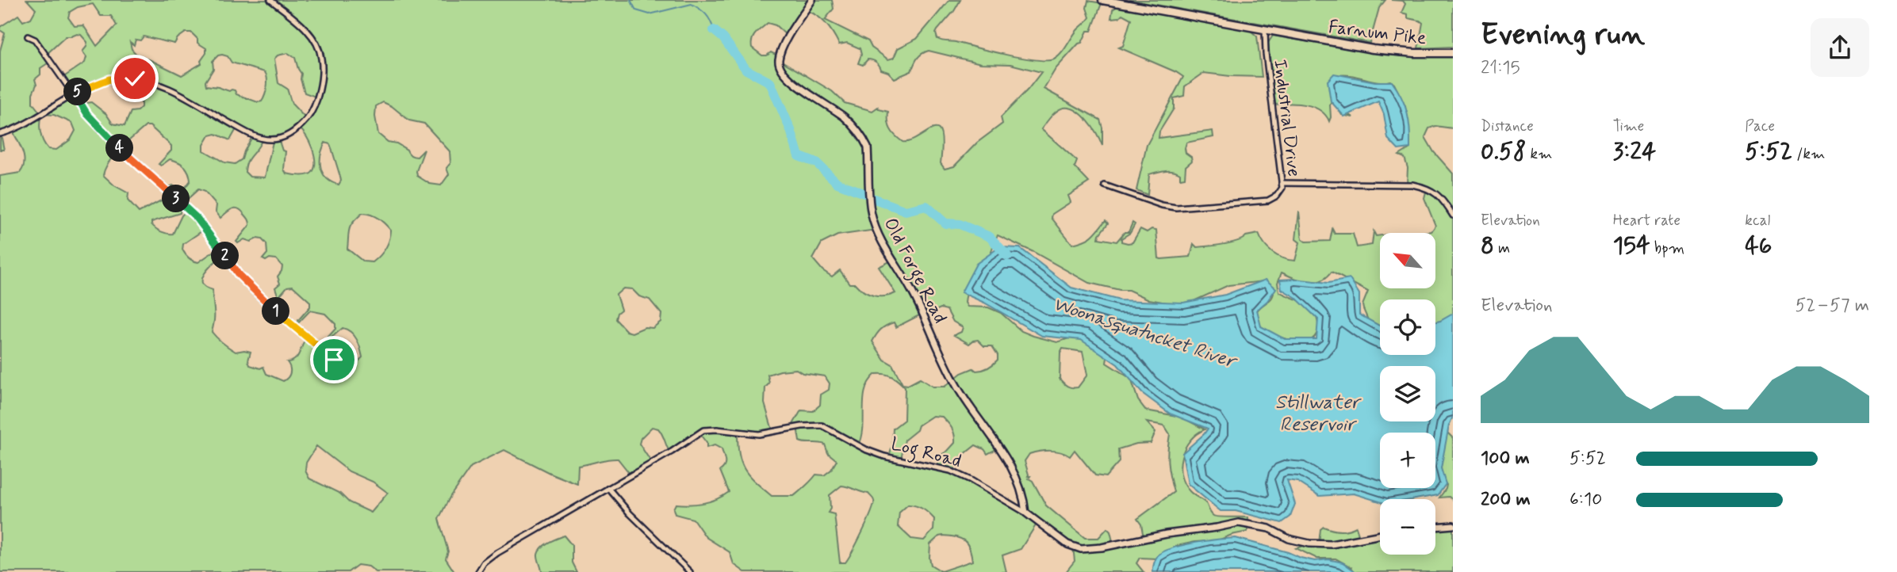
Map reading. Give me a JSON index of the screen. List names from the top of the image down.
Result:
{
  "streets": {
    "main road": ["Farnum Pike"],
    "street": ["Industrial Drive", "Old Forge Road", "Log Road"]
  },
  "crossings": [
    ["Farnum Pike", "Industrial Drive"],
    ["Old Forge Road", "Log Road"]
  ],
  "water": ["Woonasquatucket River", "Stillwater Reservoir"],
  "north": "top left",
  "page": {
    "heading": ["Evening run", "21:15"],
    "pins": [
      "5",
      "4",
      "3",
      "2",
      "1"
    ],
    "stats": [
      ["Distance", "0.58 km"],
      ["Time", "3:24"],
      ["Pace", "5:52 /km"],
      ["Elevation", "8 m"],
      ["Heart rate", "154 bpm"],
      ["kcal", "46"]
    ],
    "map_buttons": ["+", "−"],
    "chart": ["Elevation", "52–57 m"],
    "list": [
      {
        "name": "100 m",
        "note": "5:52"
      },
      {
        "name": "200 m",
        "note": "6:10"
      }
    ]
  }
}
